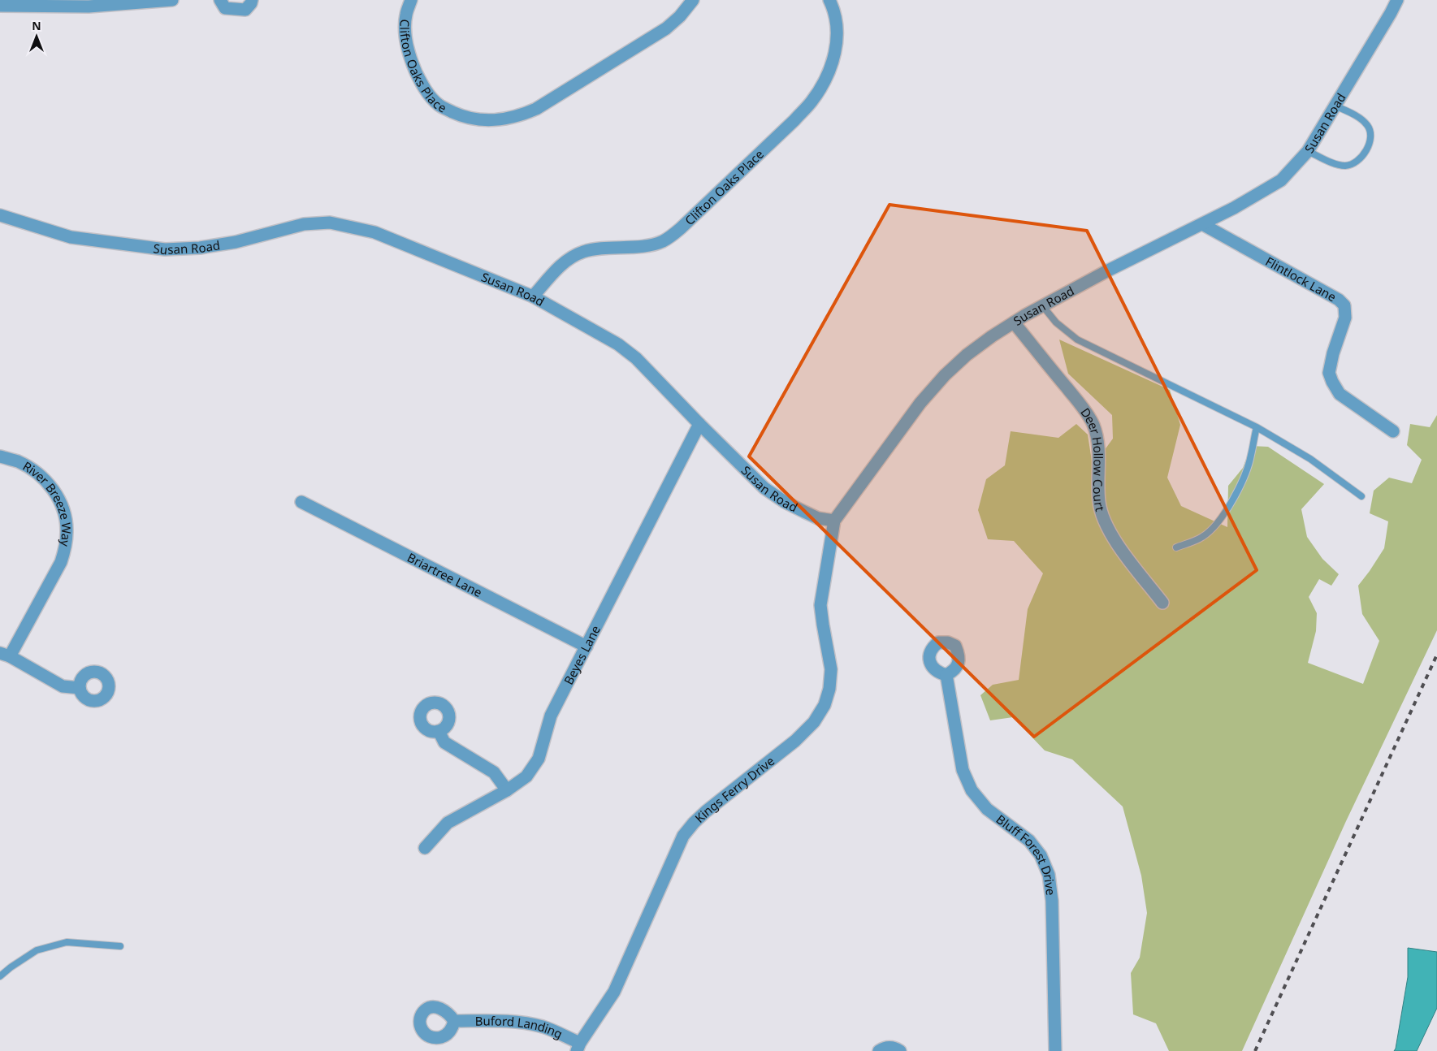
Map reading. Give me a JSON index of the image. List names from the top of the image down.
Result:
{
  "streets": {
    "street": [
      "Clifton Oaks Place",
      "Susan Road",
      "Flintlock Lane",
      "Deer Hollow Court",
      "River Breeze Way",
      "Briartree Lane",
      "Beyes Lane",
      "Kings Ferry Drive",
      "Bluff Forest Drive",
      "Buford Landing"
    ]
  },
  "crossings": [
    ["Clifton Oaks Place", "Susan Road"],
    ["Susan Road", "Flintlock Lane"],
    ["Susan Road", "Deer Hollow Court"],
    ["Susan Road", "Beyes Lane"],
    ["Susan Road", "Kings Ferry Drive"],
    ["Briartree Lane", "Beyes Lane"],
    ["Kings Ferry Drive", "Buford Landing"]
  ],
  "north": "top"
}
